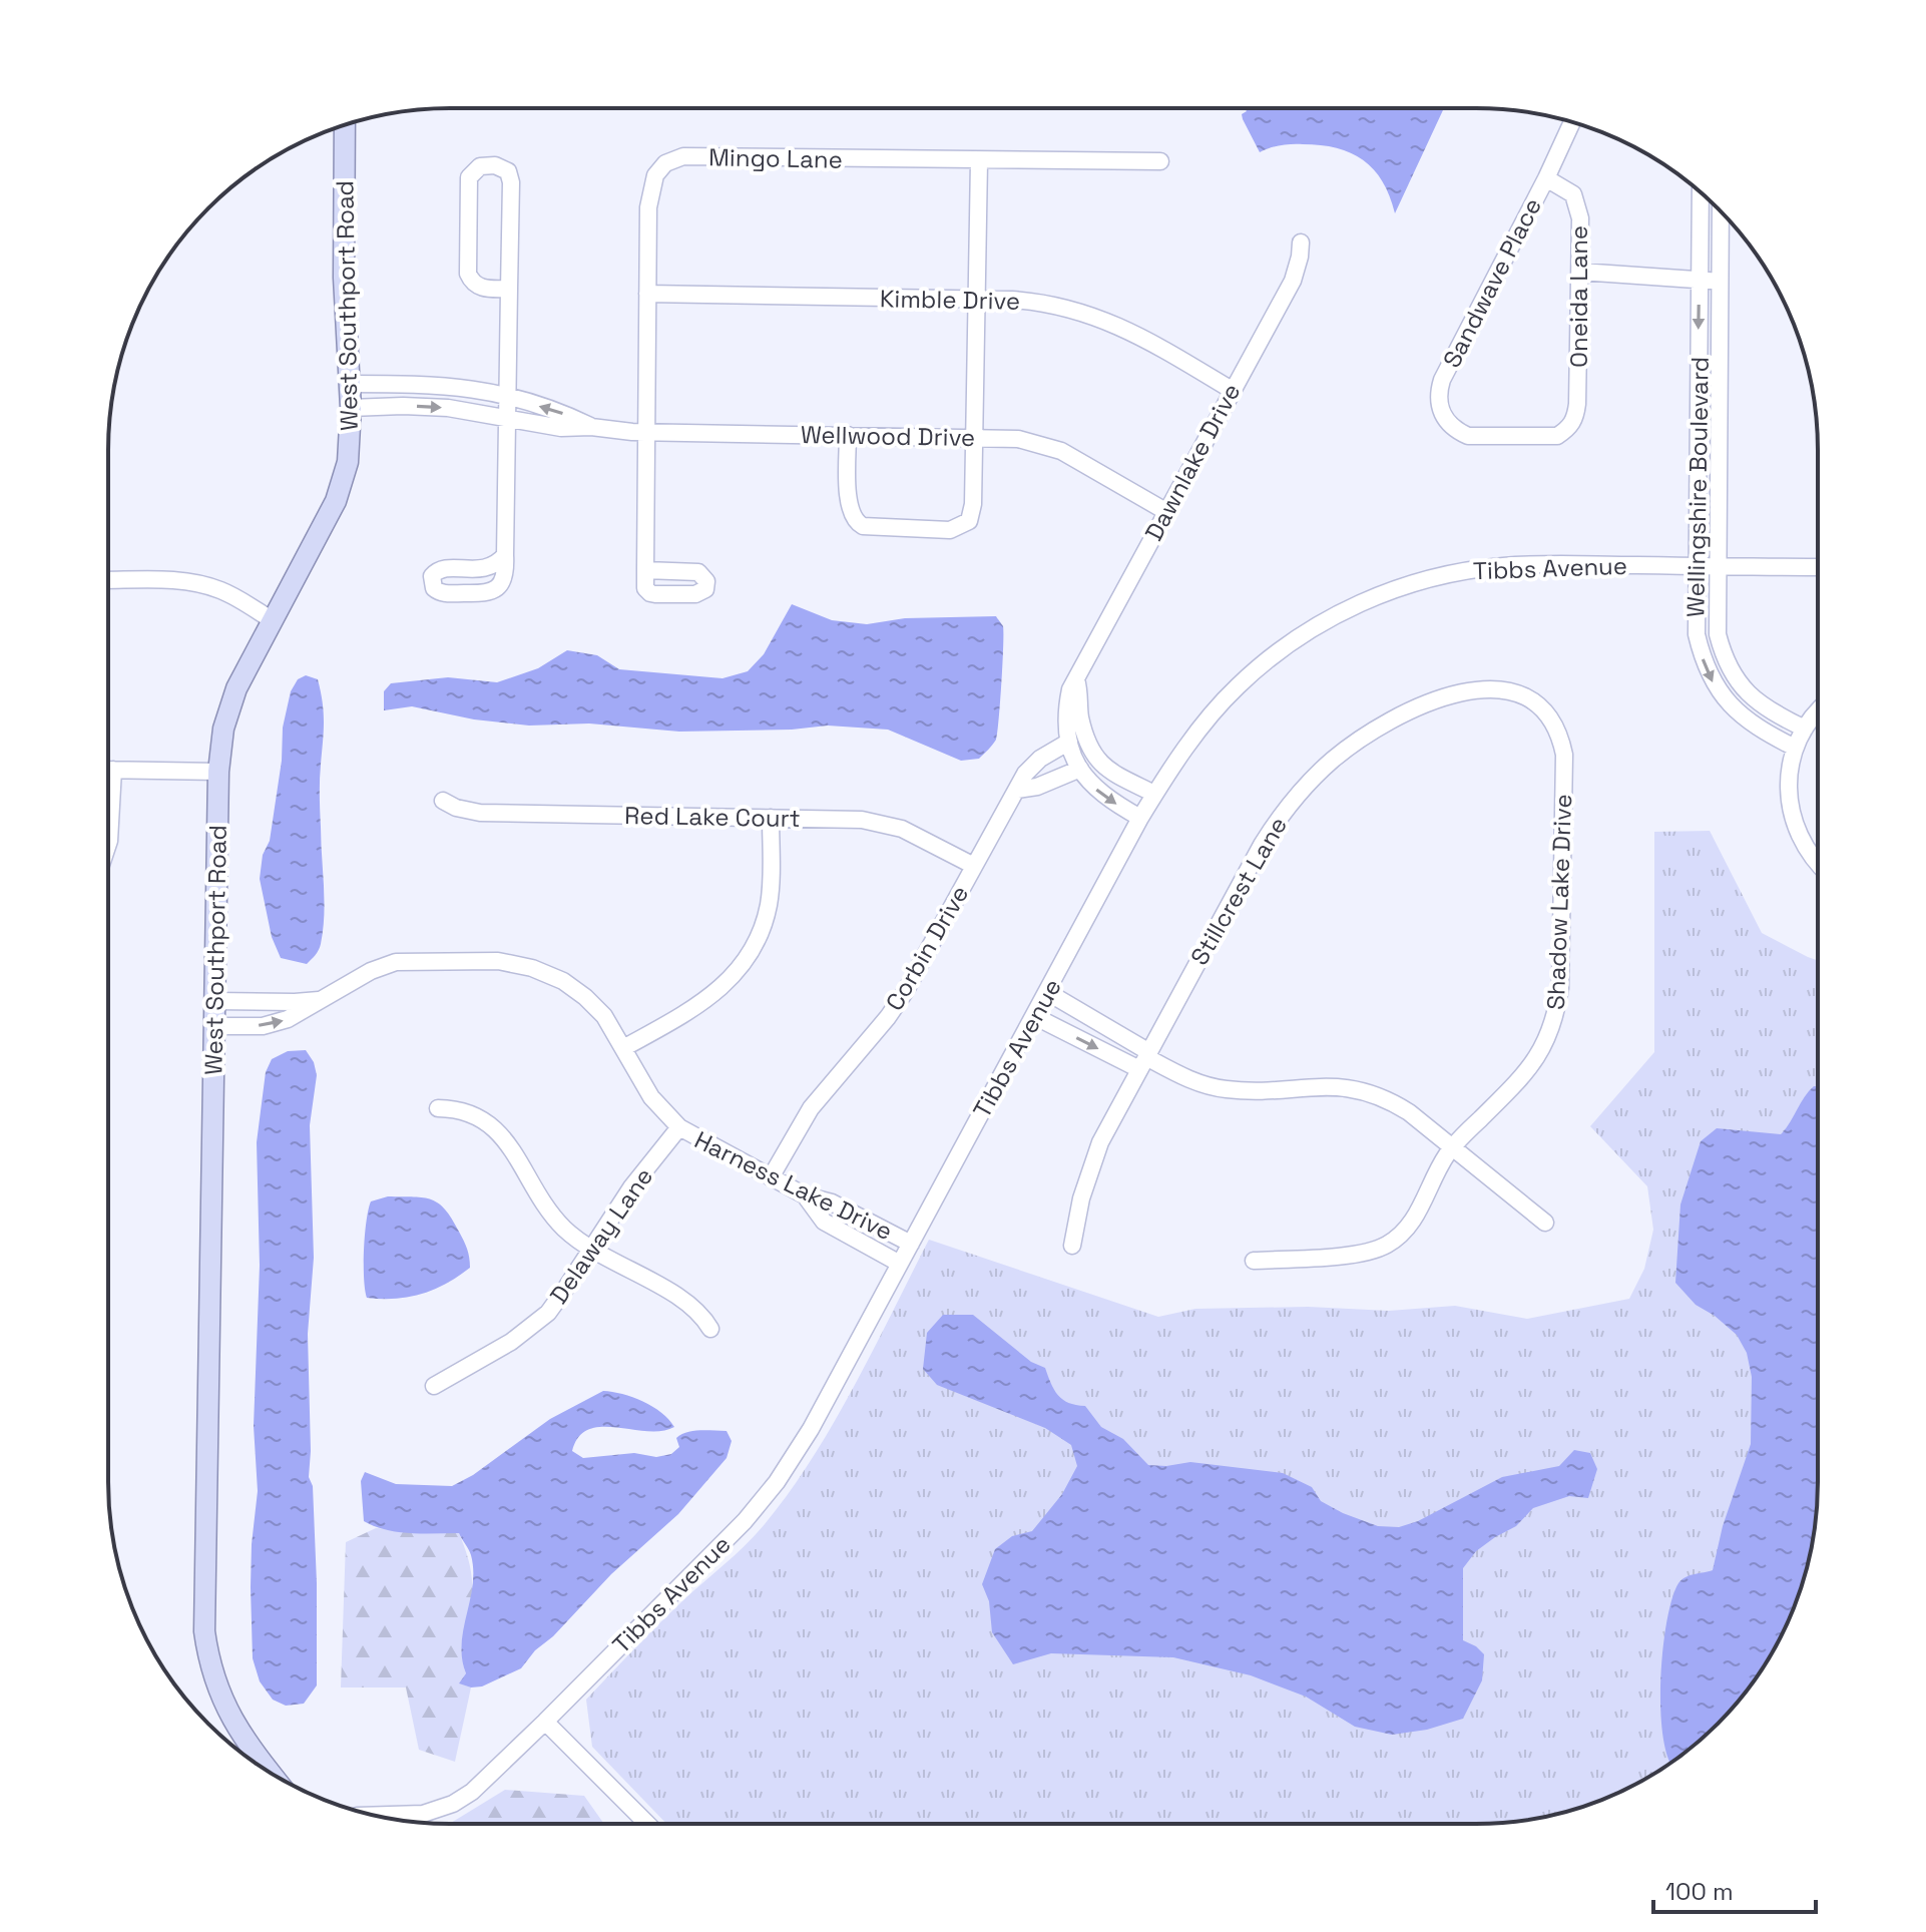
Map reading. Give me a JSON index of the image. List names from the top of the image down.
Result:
{
  "streets": {
    "main road": ["West Southport Road"],
    "street": [
      "Mingo Lane",
      "Sandwave Place",
      "Oneida Lane",
      "Kimble Drive",
      "Wellwood Drive",
      "Dawnlake Drive",
      "Wellingshire Boulevard",
      "Tibbs Avenue",
      "Red Lake Court",
      "Stillcrest Lane",
      "Shadow Lake Drive",
      "Corbin Drive",
      "Harness Lake Drive",
      "Delaway Lane"
    ]
  },
  "crossings": [
    ["Mingo Lane", "Kimble Drive"],
    ["Mingo Lane", "Wellwood Drive"],
    ["Sandwave Place", "Oneida Lane"],
    ["Kimble Drive", "Dawnlake Drive"],
    ["West Southport Road", "Wellwood Drive"],
    ["West Southport Road", "Harness Lake Drive"],
    ["Wellwood Drive", "Dawnlake Drive"],
    ["Dawnlake Drive", "Tibbs Avenue"],
    ["Dawnlake Drive", "Corbin Drive"],
    ["Wellingshire Boulevard", "Tibbs Avenue"],
    ["Tibbs Avenue", "Harness Lake Drive"],
    ["Red Lake Court", "Corbin Drive"],
    ["Stillcrest Lane", "Shadow Lake Drive"],
    ["Corbin Drive", "Harness Lake Drive"],
    ["Harness Lake Drive", "Delaway Lane"]
  ],
  "scale_bar": "100 m"
}
